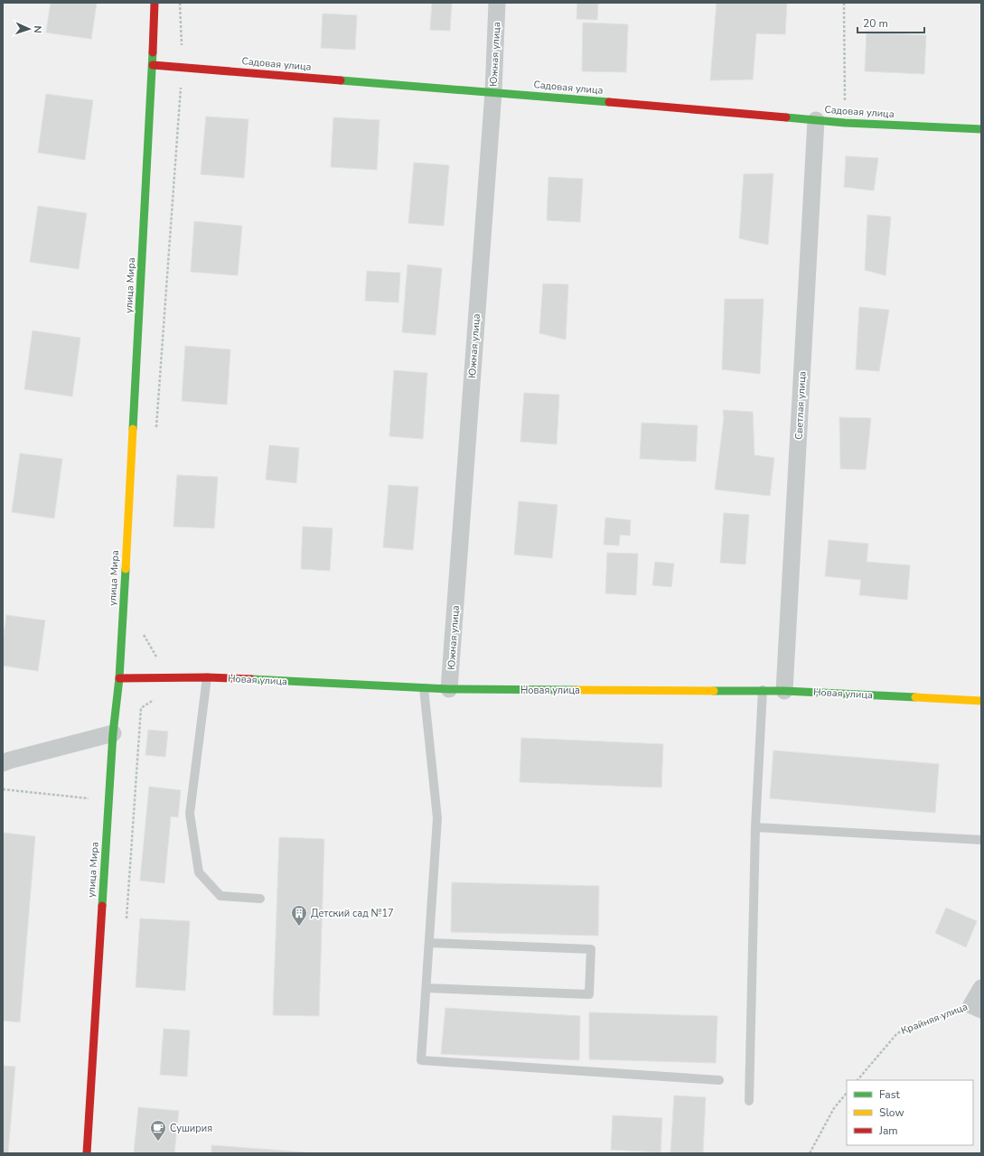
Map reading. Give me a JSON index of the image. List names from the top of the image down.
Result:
{
  "streets": {
    "street": [
      "Южная улица",
      "Садовая улица",
      "улица Мира",
      "Светлая улица",
      "Новая улица",
      "Крайняя улица"
    ]
  },
  "crossings": [
    ["Южная улица", "Садовая улица"],
    ["Южная улица", "Новая улица"],
    ["Садовая улица", "улица Мира"],
    ["Садовая улица", "Светлая улица"],
    ["улица Мира", "Новая улица"],
    ["Светлая улица", "Новая улица"]
  ],
  "places": {
    "building": ["Детский сад №17"],
    "cafe": ["Суширия"]
  },
  "legend": ["Fast", "Slow", "Jam"],
  "scale_bar": "20 m",
  "north": "right"
}
